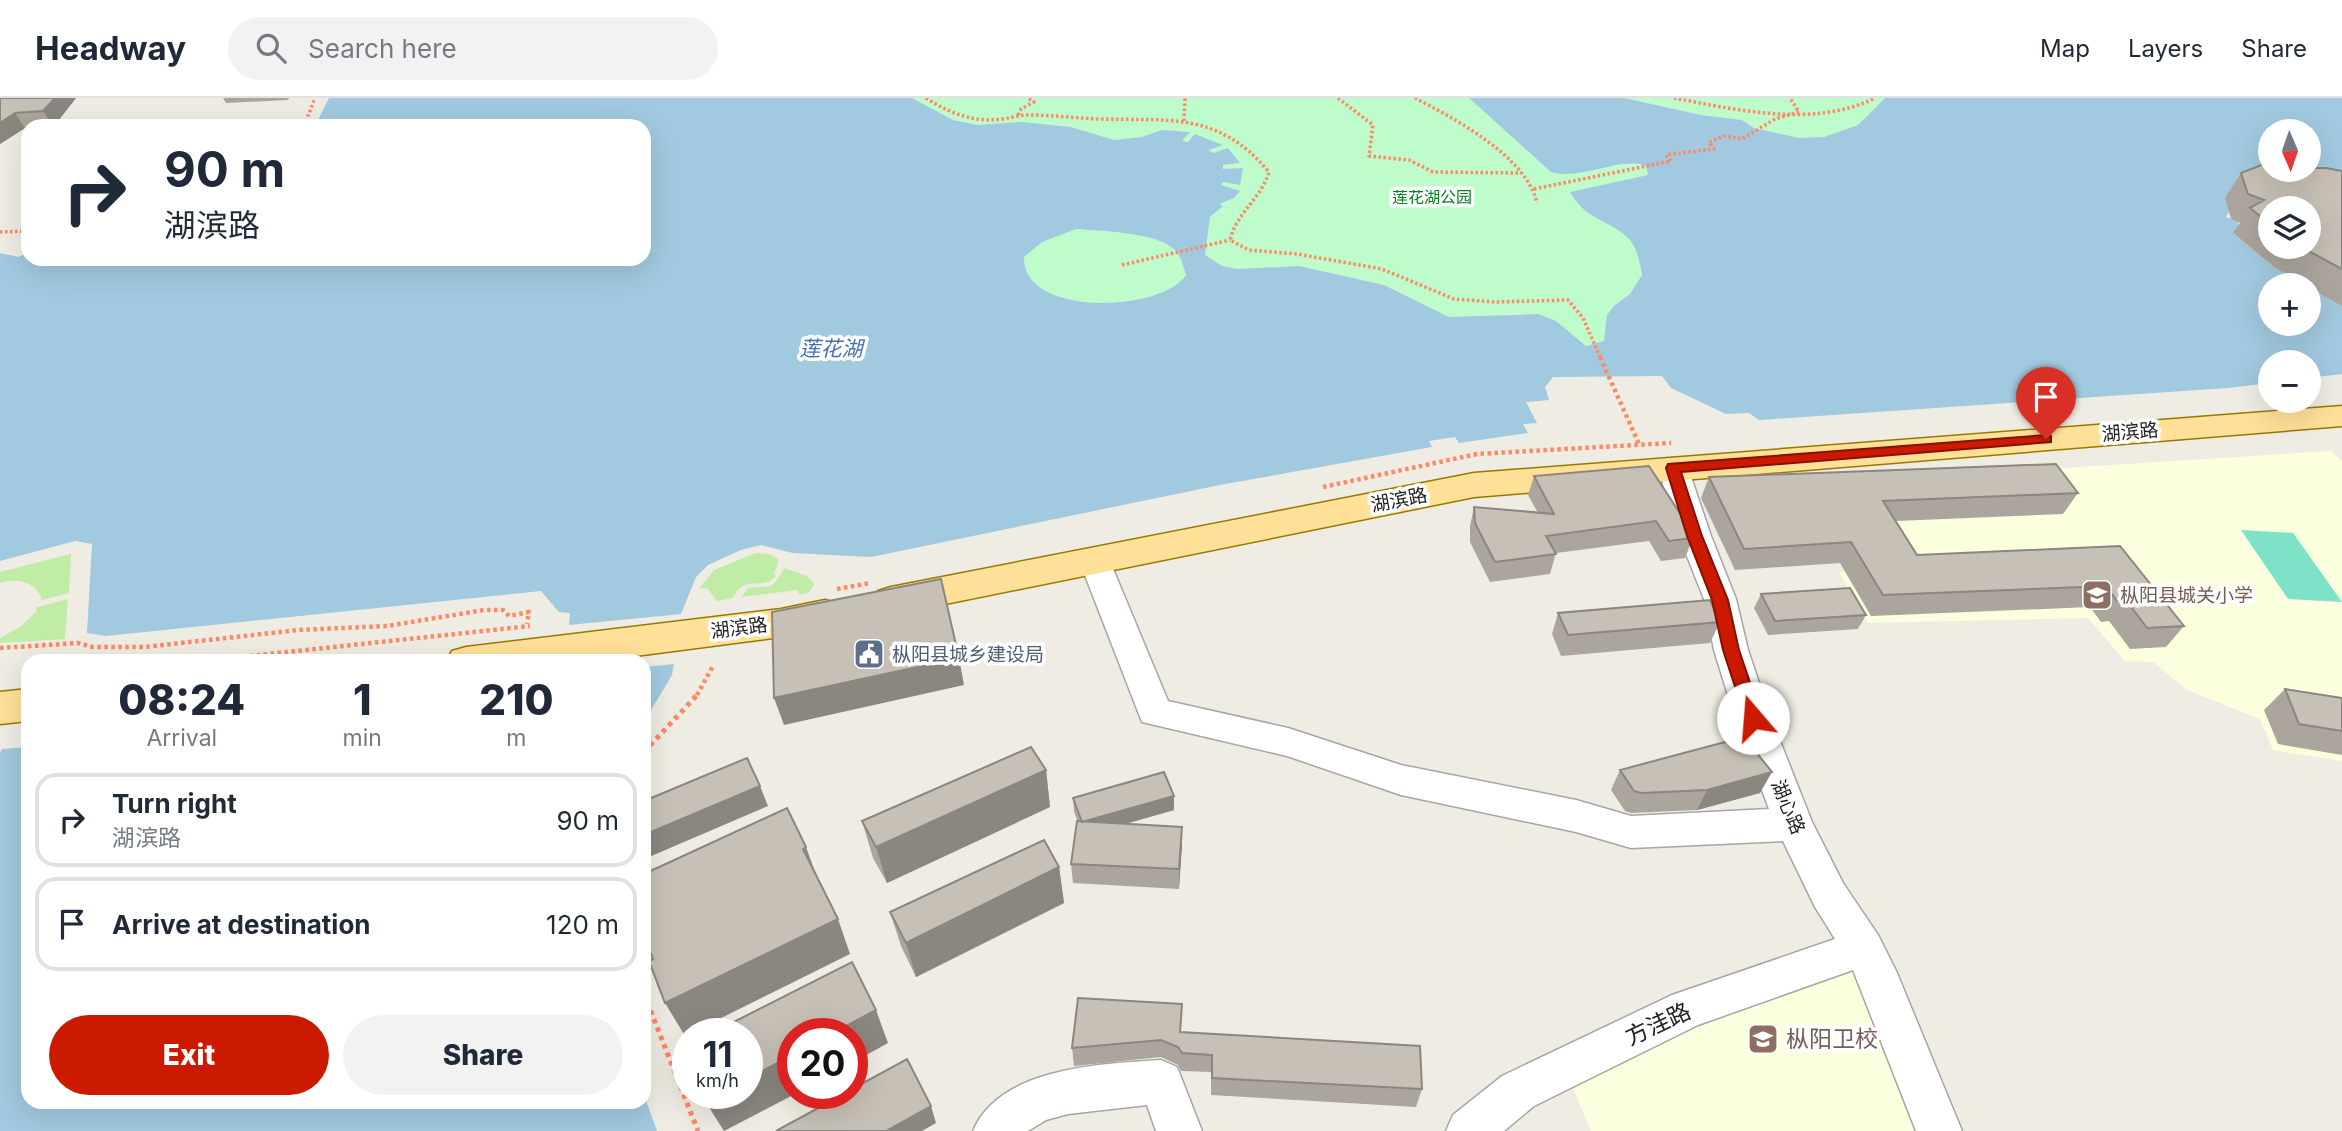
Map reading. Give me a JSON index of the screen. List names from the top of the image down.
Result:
{
  "streets": {
    "main road": ["湖滨路"],
    "lane": ["湖心路", "方洼路"]
  },
  "crossings": [
    ["湖滨路", "湖心路"],
    ["湖心路", "方洼路"]
  ],
  "water": ["莲花湖"],
  "parks": ["莲花湖公园"],
  "places": {
    "school or university": ["枞阳县城关小学", "枞阳卫校"],
    "public building": ["枞阳县城乡建设局"]
  },
  "north": "bottom",
  "page": {
    "header": "Headway",
    "search": "Search here",
    "nav": ["Map", "Layers", "Share"],
    "map_buttons": ["+", "−"],
    "turn": ["90 m", "湖滨路"],
    "eta": [
      "08:24",
      "Arrival",
      "1",
      "min",
      "210",
      "m"
    ],
    "list": [
      {
        "name": "Turn right",
        "note": "湖滨路",
        "value": "90 m"
      },
      {
        "name": "Arrive at destination",
        "value": "120 m"
      }
    ],
    "buttons": ["Exit", "Share"],
    "speed": "11 km/h",
    "limit": "20"
  }
}
